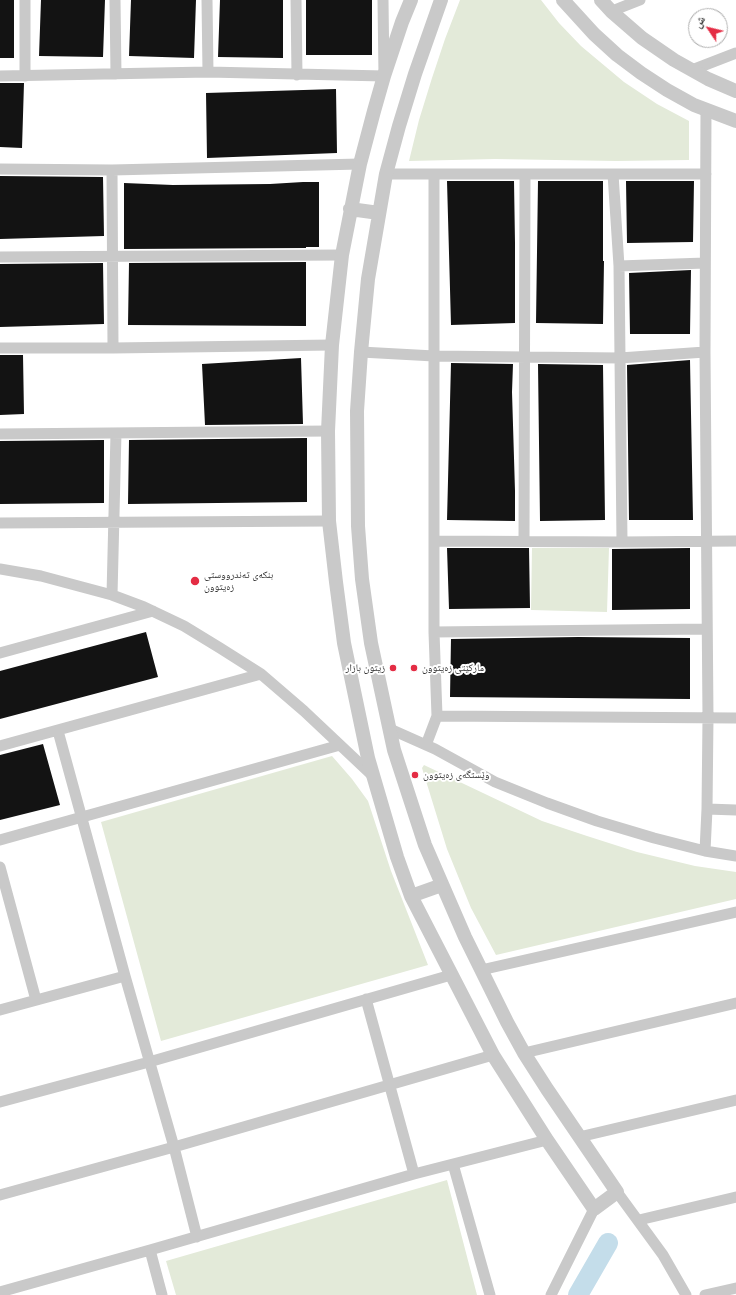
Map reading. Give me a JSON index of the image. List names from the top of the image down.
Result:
{
  "places": [
    "بنکەی تەندرووستی زەیتوون",
    "زيتون بازار",
    "مارکێتی زەیتوون",
    "وێستگەی زەیتوون"
  ],
  "north": "top left"
}
